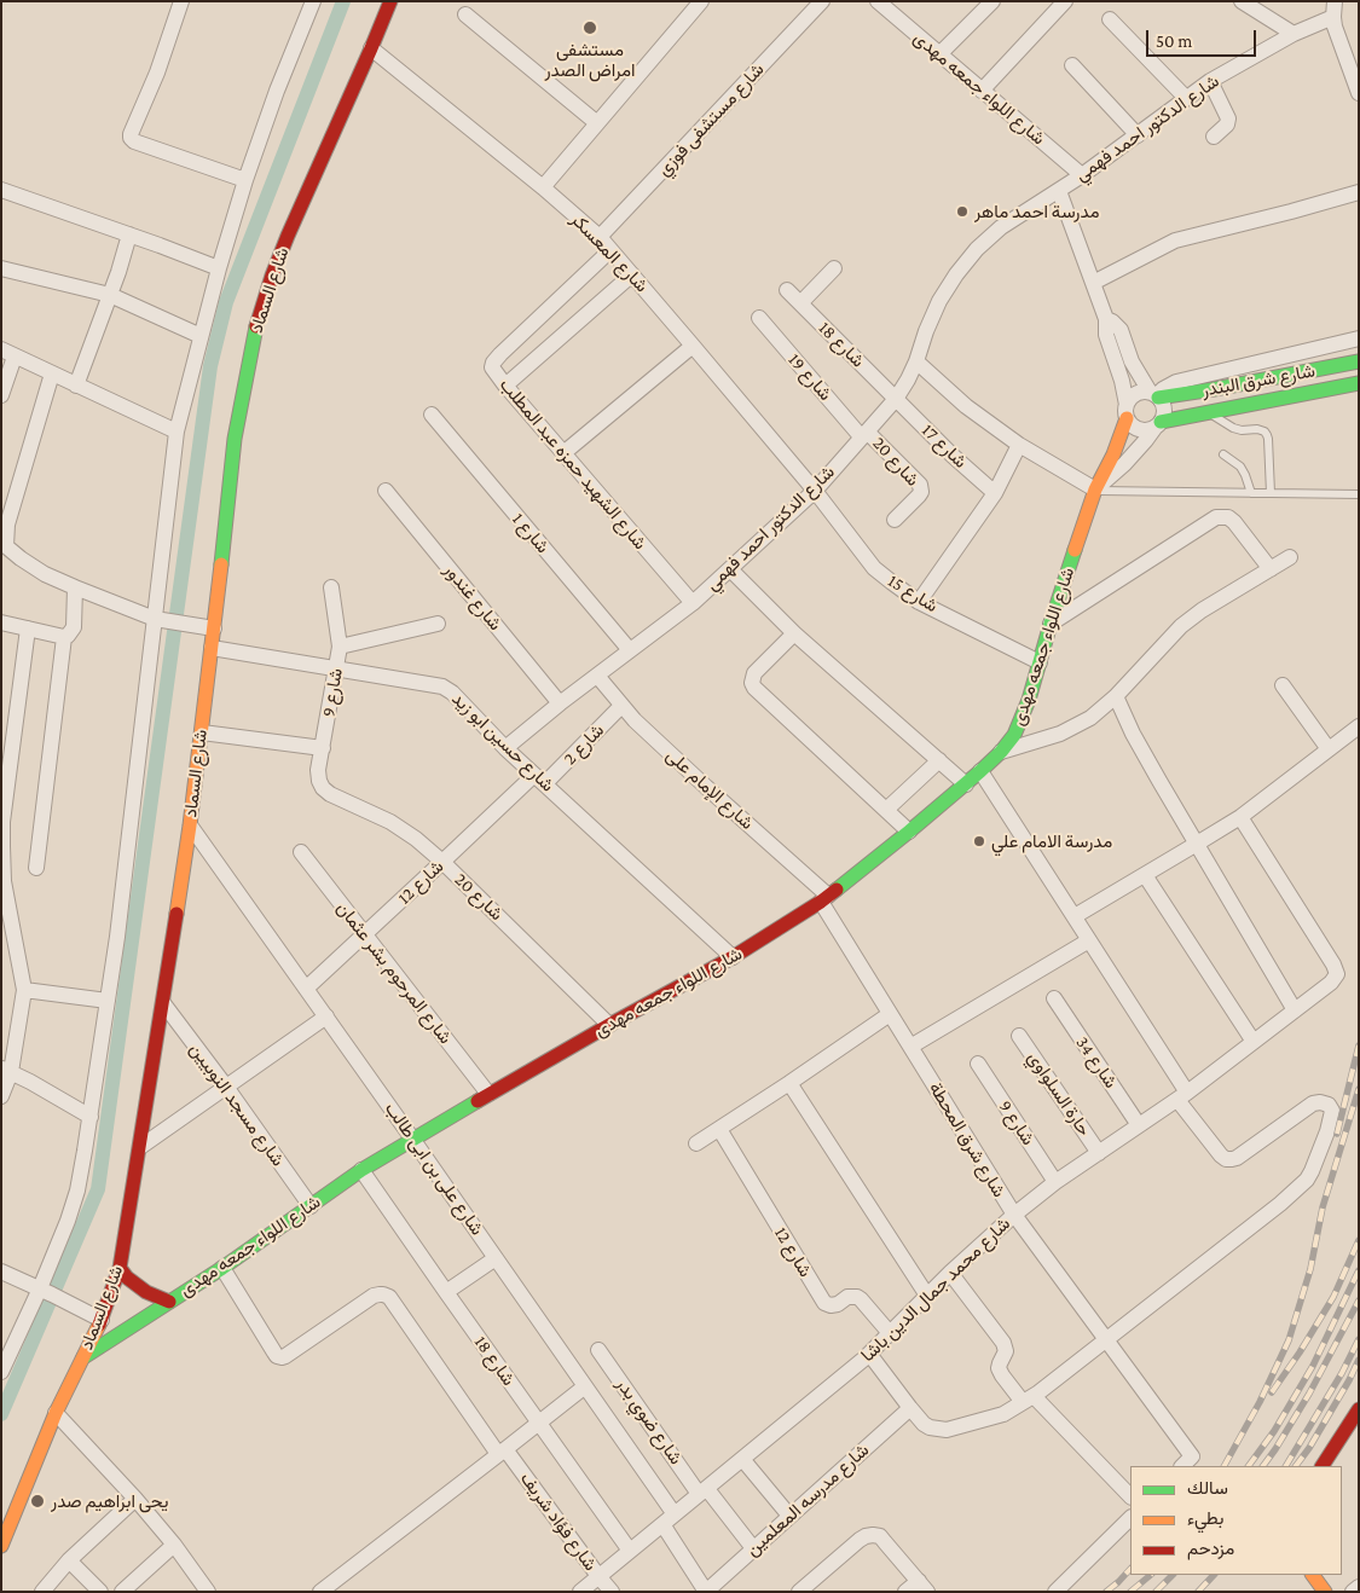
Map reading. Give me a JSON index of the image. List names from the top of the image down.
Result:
{
  "streets": {
    "main road": ["شارع اللواء جمعه مهدى", "شارع السماد", "شارع شرق البندر"],
    "street": [
      "شارع مستشفى فوزي",
      "شارع الدكتور احمد فهمي",
      "شارع المعسكر",
      "شارع 18",
      "شارع 19",
      "شارع 17",
      "شارع 20",
      "شارع الشهيد حمزه عبد المطلب",
      "شارع 1",
      "شارع 15",
      "شارع غندور",
      "شارع 9",
      "شارع حسين ابو زيد",
      "شارع 2",
      "شارع الإمام على",
      "شارع 12",
      "شارع المرحوم بشر عثمان",
      "شارع 34",
      "حارة السلواوي",
      "شارع مسجد النوبيين",
      "شارع شرق المحطة",
      "شارع على بن ابى طالب",
      "شارع محمد جمال الدين باشا",
      "شارع ضوي بدر",
      "شارع مدرسه المعلمين",
      "شارع فؤاد شريف"
    ]
  },
  "crossings": [
    ["شارع اللواء جمعه مهدى", "شارع الدكتور احمد فهمي"],
    ["شارع اللواء جمعه مهدى", "شارع السماد"],
    ["شارع اللواء جمعه مهدى", "شارع 18"],
    ["شارع اللواء جمعه مهدى", "شارع شرق البندر"],
    ["شارع اللواء جمعه مهدى", "شارع 20"],
    ["شارع اللواء جمعه مهدى", "شارع 15"],
    ["شارع اللواء جمعه مهدى", "شارع حسين ابو زيد"],
    ["شارع اللواء جمعه مهدى", "شارع الإمام على"],
    ["شارع اللواء جمعه مهدى", "شارع المرحوم بشر عثمان"],
    ["شارع اللواء جمعه مهدى", "شارع مسجد النوبيين"],
    ["شارع اللواء جمعه مهدى", "شارع شرق المحطة"],
    ["شارع اللواء جمعه مهدى", "شارع على بن ابى طالب"],
    ["شارع اللواء جمعه مهدى", "شارع فؤاد شريف"],
    ["شارع مستشفى فوزي", "شارع المعسكر"],
    ["شارع الدكتور احمد فهمي", "شارع المعسكر"],
    ["شارع الدكتور احمد فهمي", "شارع 18"],
    ["شارع الدكتور احمد فهمي", "شارع 19"],
    ["شارع الدكتور احمد فهمي", "شارع 17"],
    ["شارع الدكتور احمد فهمي", "شارع 20"],
    ["شارع الدكتور احمد فهمي", "شارع الشهيد حمزه عبد المطلب"],
    ["شارع الدكتور احمد فهمي", "شارع 1"],
    ["شارع الدكتور احمد فهمي", "شارع 15"],
    ["شارع الدكتور احمد فهمي", "شارع غندور"],
    ["شارع الدكتور احمد فهمي", "شارع حسين ابو زيد"],
    ["شارع الدكتور احمد فهمي", "شارع الإمام على"],
    ["شارع المعسكر", "شارع السماد"],
    ["شارع المعسكر", "شارع الشهيد حمزه عبد المطلب"],
    ["شارع المعسكر", "شارع 15"],
    ["شارع السماد", "شارع حسين ابو زيد"],
    ["شارع السماد", "شارع مسجد النوبيين"],
    ["شارع السماد", "شارع على بن ابى طالب"],
    ["شارع 18", "شارع 17"],
    ["شارع 18", "شارع محمد جمال الدين باشا"],
    ["شارع 19", "شارع 20"],
    ["شارع 20", "شارع 9"],
    ["شارع 20", "شارع 12"],
    ["شارع 9", "شارع حسين ابو زيد"],
    ["شارع 9", "شارع محمد جمال الدين باشا"],
    ["شارع حسين ابو زيد", "شارع 2"],
    ["شارع حسين ابو زيد", "شارع 12"],
    ["شارع 2", "شارع الإمام على"],
    ["شارع 2", "شارع 12"],
    ["شارع الإمام على", "شارع شرق المحطة"],
    ["شارع 12", "شارع المرحوم بشر عثمان"],
    ["شارع 12", "شارع على بن ابى طالب"],
    ["شارع 12", "شارع محمد جمال الدين باشا"],
    ["شارع 34", "شارع محمد جمال الدين باشا"],
    ["حارة السلواوي", "شارع محمد جمال الدين باشا"],
    ["شارع شرق المحطة", "شارع محمد جمال الدين باشا"],
    ["شارع على بن ابى طالب", "شارع محمد جمال الدين باشا"],
    ["شارع على بن ابى طالب", "شارع مدرسه المعلمين"],
    ["شارع محمد جمال الدين باشا", "شارع ضوي بدر"],
    ["شارع محمد جمال الدين باشا", "شارع فؤاد شريف"],
    ["شارع ضوي بدر", "شارع مدرسه المعلمين"]
  ],
  "places": [
    "مستشفى امراض الصدر",
    "مدرسة احمد ماهر",
    "مدرسة الامام علي",
    "يحى ابراهيم صدر"
  ],
  "legend": ["سالك", "بطيء", "مزدحم"],
  "scale_bar": "50 m"
}
